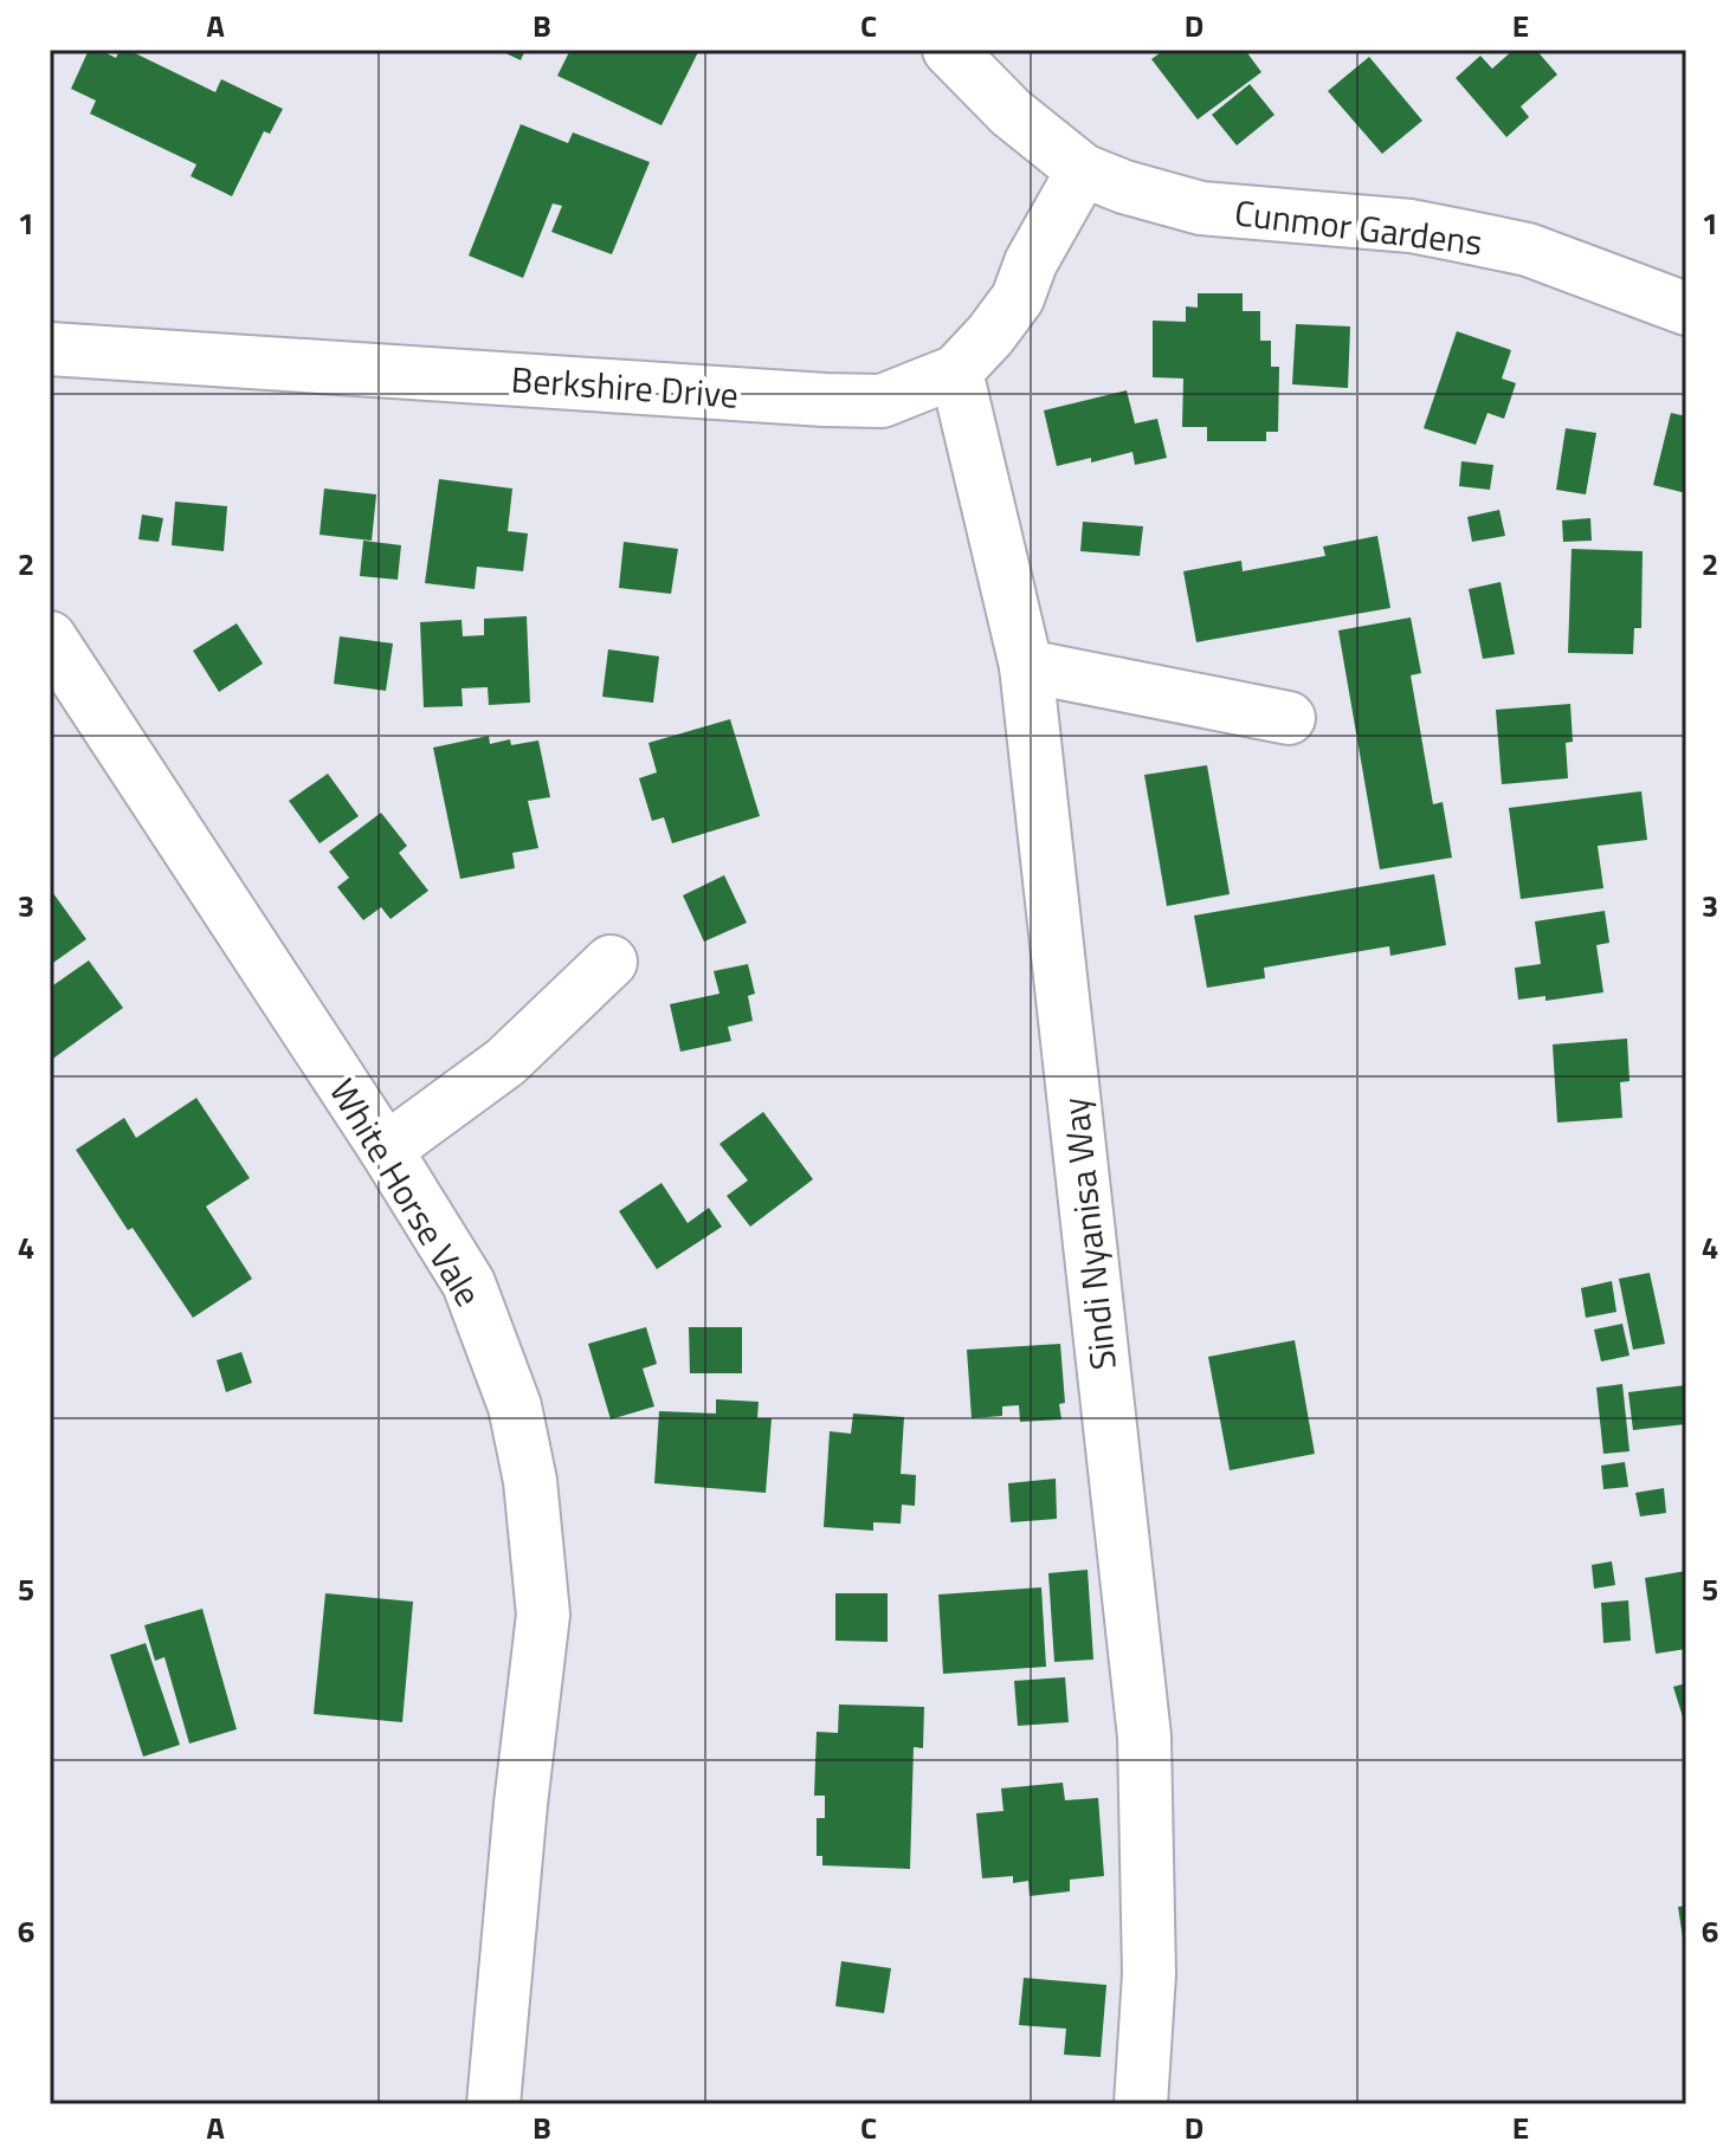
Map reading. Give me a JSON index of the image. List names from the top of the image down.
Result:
{
  "streets": {
    "street": [
      "Cunmor Gardens",
      "Berkshire Drive",
      "White Horse Vale",
      "Sindi Nyanisa Way"
    ]
  },
  "crossings": [
    ["Cunmor Gardens", "Berkshire Drive"],
    ["Berkshire Drive", "Sindi Nyanisa Way"]
  ],
  "grid": {
    "columns": [
      "A",
      "B",
      "C",
      "D",
      "E"
    ],
    "rows": [
      "1",
      "2",
      "3",
      "4",
      "5",
      "6"
    ]
  }
}
